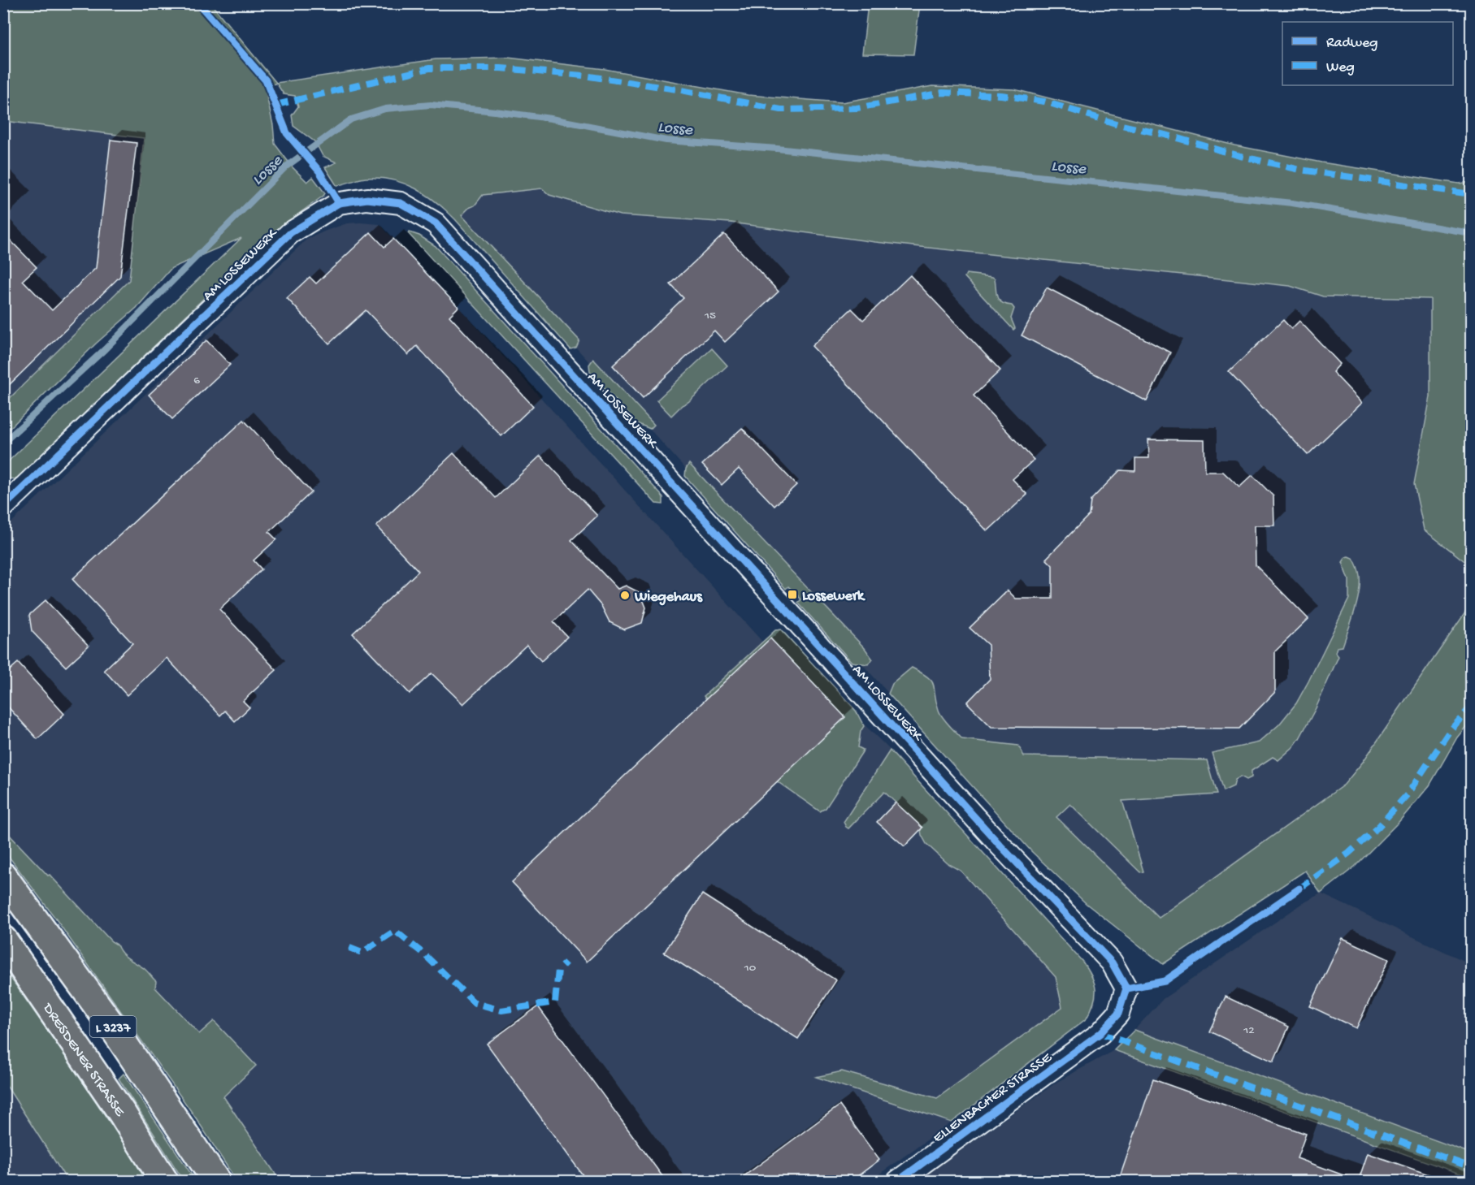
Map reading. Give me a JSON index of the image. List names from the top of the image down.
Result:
{
  "streets": {
    "main road": ["L 3237", "DRESDENER STRASSE"],
    "street": ["AM LOSSEWERK", "ELLENBACHER STRASSE"]
  },
  "crossings": [
    ["AM LOSSEWERK", "ELLENBACHER STRASSE"]
  ],
  "water": ["Losse"],
  "places": {
    "transit": ["Lossewerk"],
    "other": ["Wiegehaus"]
  },
  "house_numbers": [
    "15",
    "6",
    "10",
    "12"
  ],
  "legend": ["Radweg", "Weg"]
}
